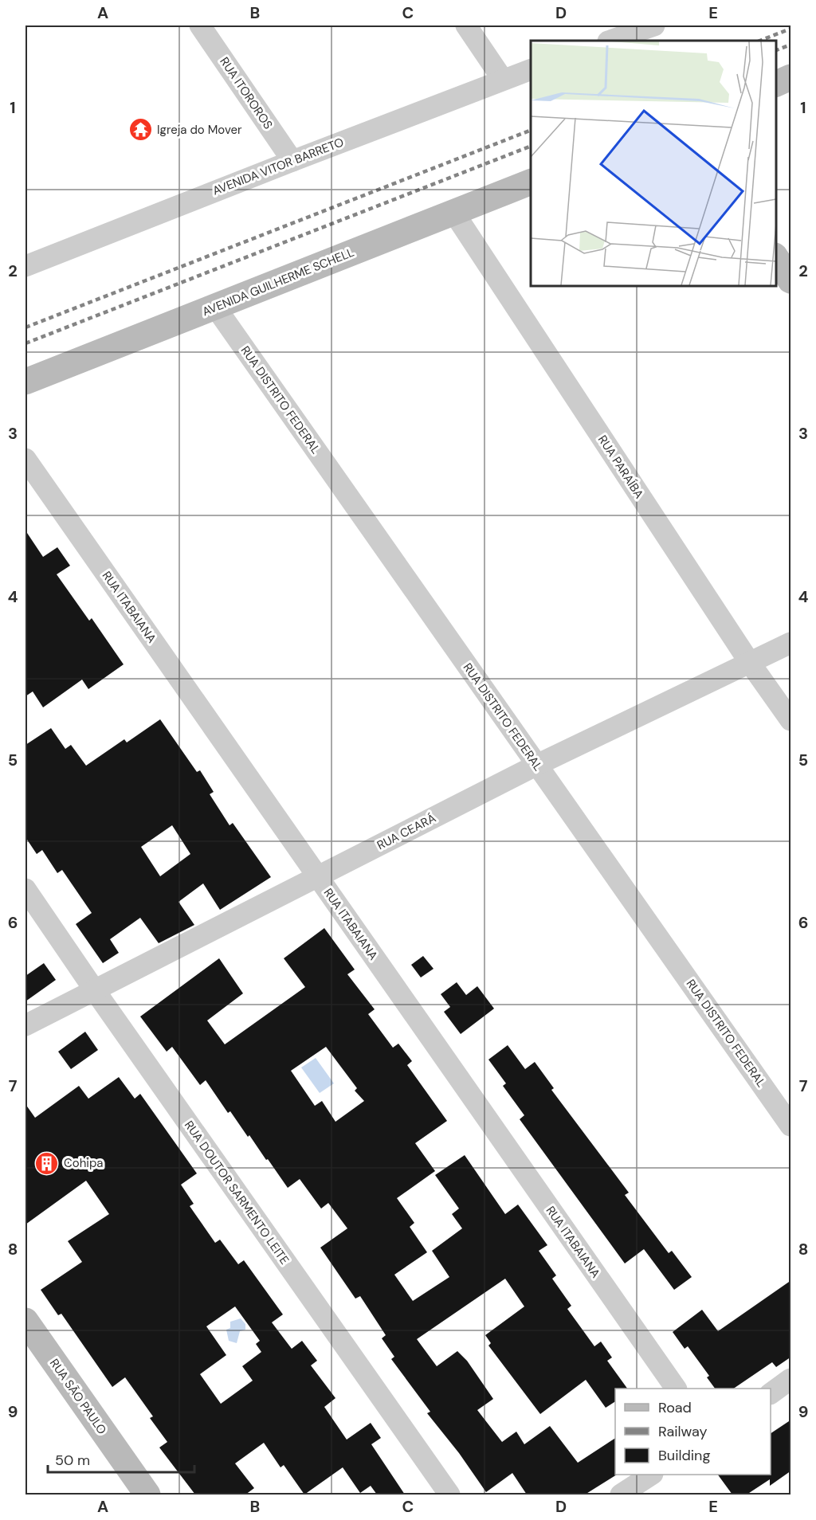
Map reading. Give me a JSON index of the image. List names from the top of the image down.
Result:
{
  "streets": {
    "main road": ["AVENIDA GUILHERME SCHELL", "RUA SÃO PAULO"],
    "street": [
      "RUA ITOROROS",
      "AVENIDA VITOR BARRETO",
      "RUA DISTRITO FEDERAL",
      "RUA PARAÍBA",
      "RUA ITABAIANA",
      "RUA CEARÁ",
      "RUA DOUTOR SARMENTO LEITE"
    ]
  },
  "crossings": [
    ["RUA ITOROROS", "AVENIDA VITOR BARRETO"],
    ["AVENIDA GUILHERME SCHELL", "RUA DISTRITO FEDERAL"],
    ["AVENIDA GUILHERME SCHELL", "RUA PARAÍBA"],
    ["RUA DISTRITO FEDERAL", "RUA CEARÁ"],
    ["RUA PARAÍBA", "RUA CEARÁ"],
    ["RUA ITABAIANA", "RUA CEARÁ"],
    ["RUA CEARÁ", "RUA DOUTOR SARMENTO LEITE"]
  ],
  "places": {
    "temple": ["Igreja do Mover"],
    "building": ["Cohipa"]
  },
  "legend": ["Road", "Railway", "Building"],
  "scale_bar": "50 m",
  "grid": {
    "columns": [
      "A",
      "B",
      "C",
      "D",
      "E"
    ],
    "rows": [
      "1",
      "2",
      "3",
      "4",
      "5",
      "6",
      "7",
      "8",
      "9"
    ]
  }
}
